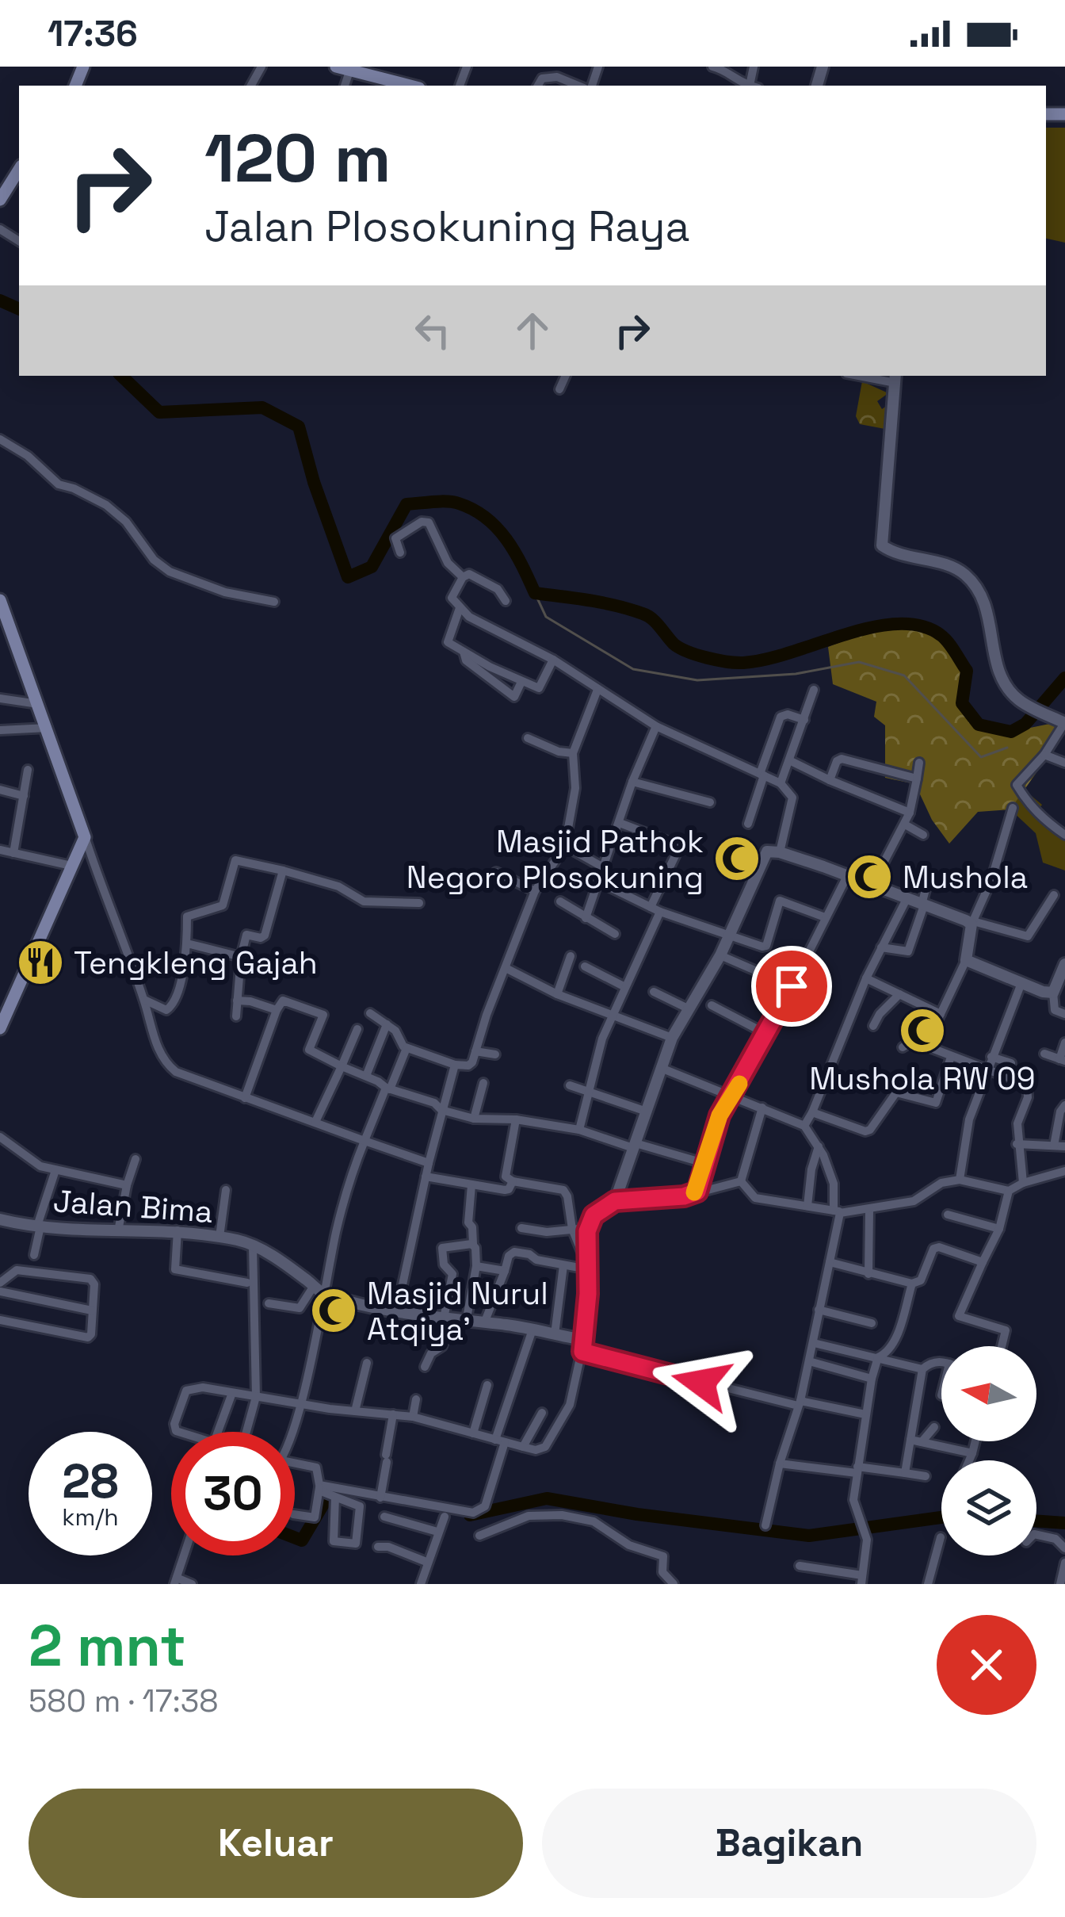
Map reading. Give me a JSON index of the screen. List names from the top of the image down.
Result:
{
  "streets": {
    "street": ["Jalan Bima"]
  },
  "places": {
    "mosque": [
      "Masjid Pathok Negoro Plosokuning",
      "Mushola",
      "Mushola RW 09",
      "Masjid Nurul Atqiya'"
    ],
    "restaurant": ["Tengkleng Gajah"]
  },
  "north": "left",
  "page": {
    "status": "17:36",
    "turn": ["120 m", "Jalan Plosokuning Raya"],
    "speed": "28 km/h",
    "limit": "30",
    "heading": ["2 mnt", "580 m · 17:38"],
    "buttons": ["Keluar", "Bagikan"]
  }
}
